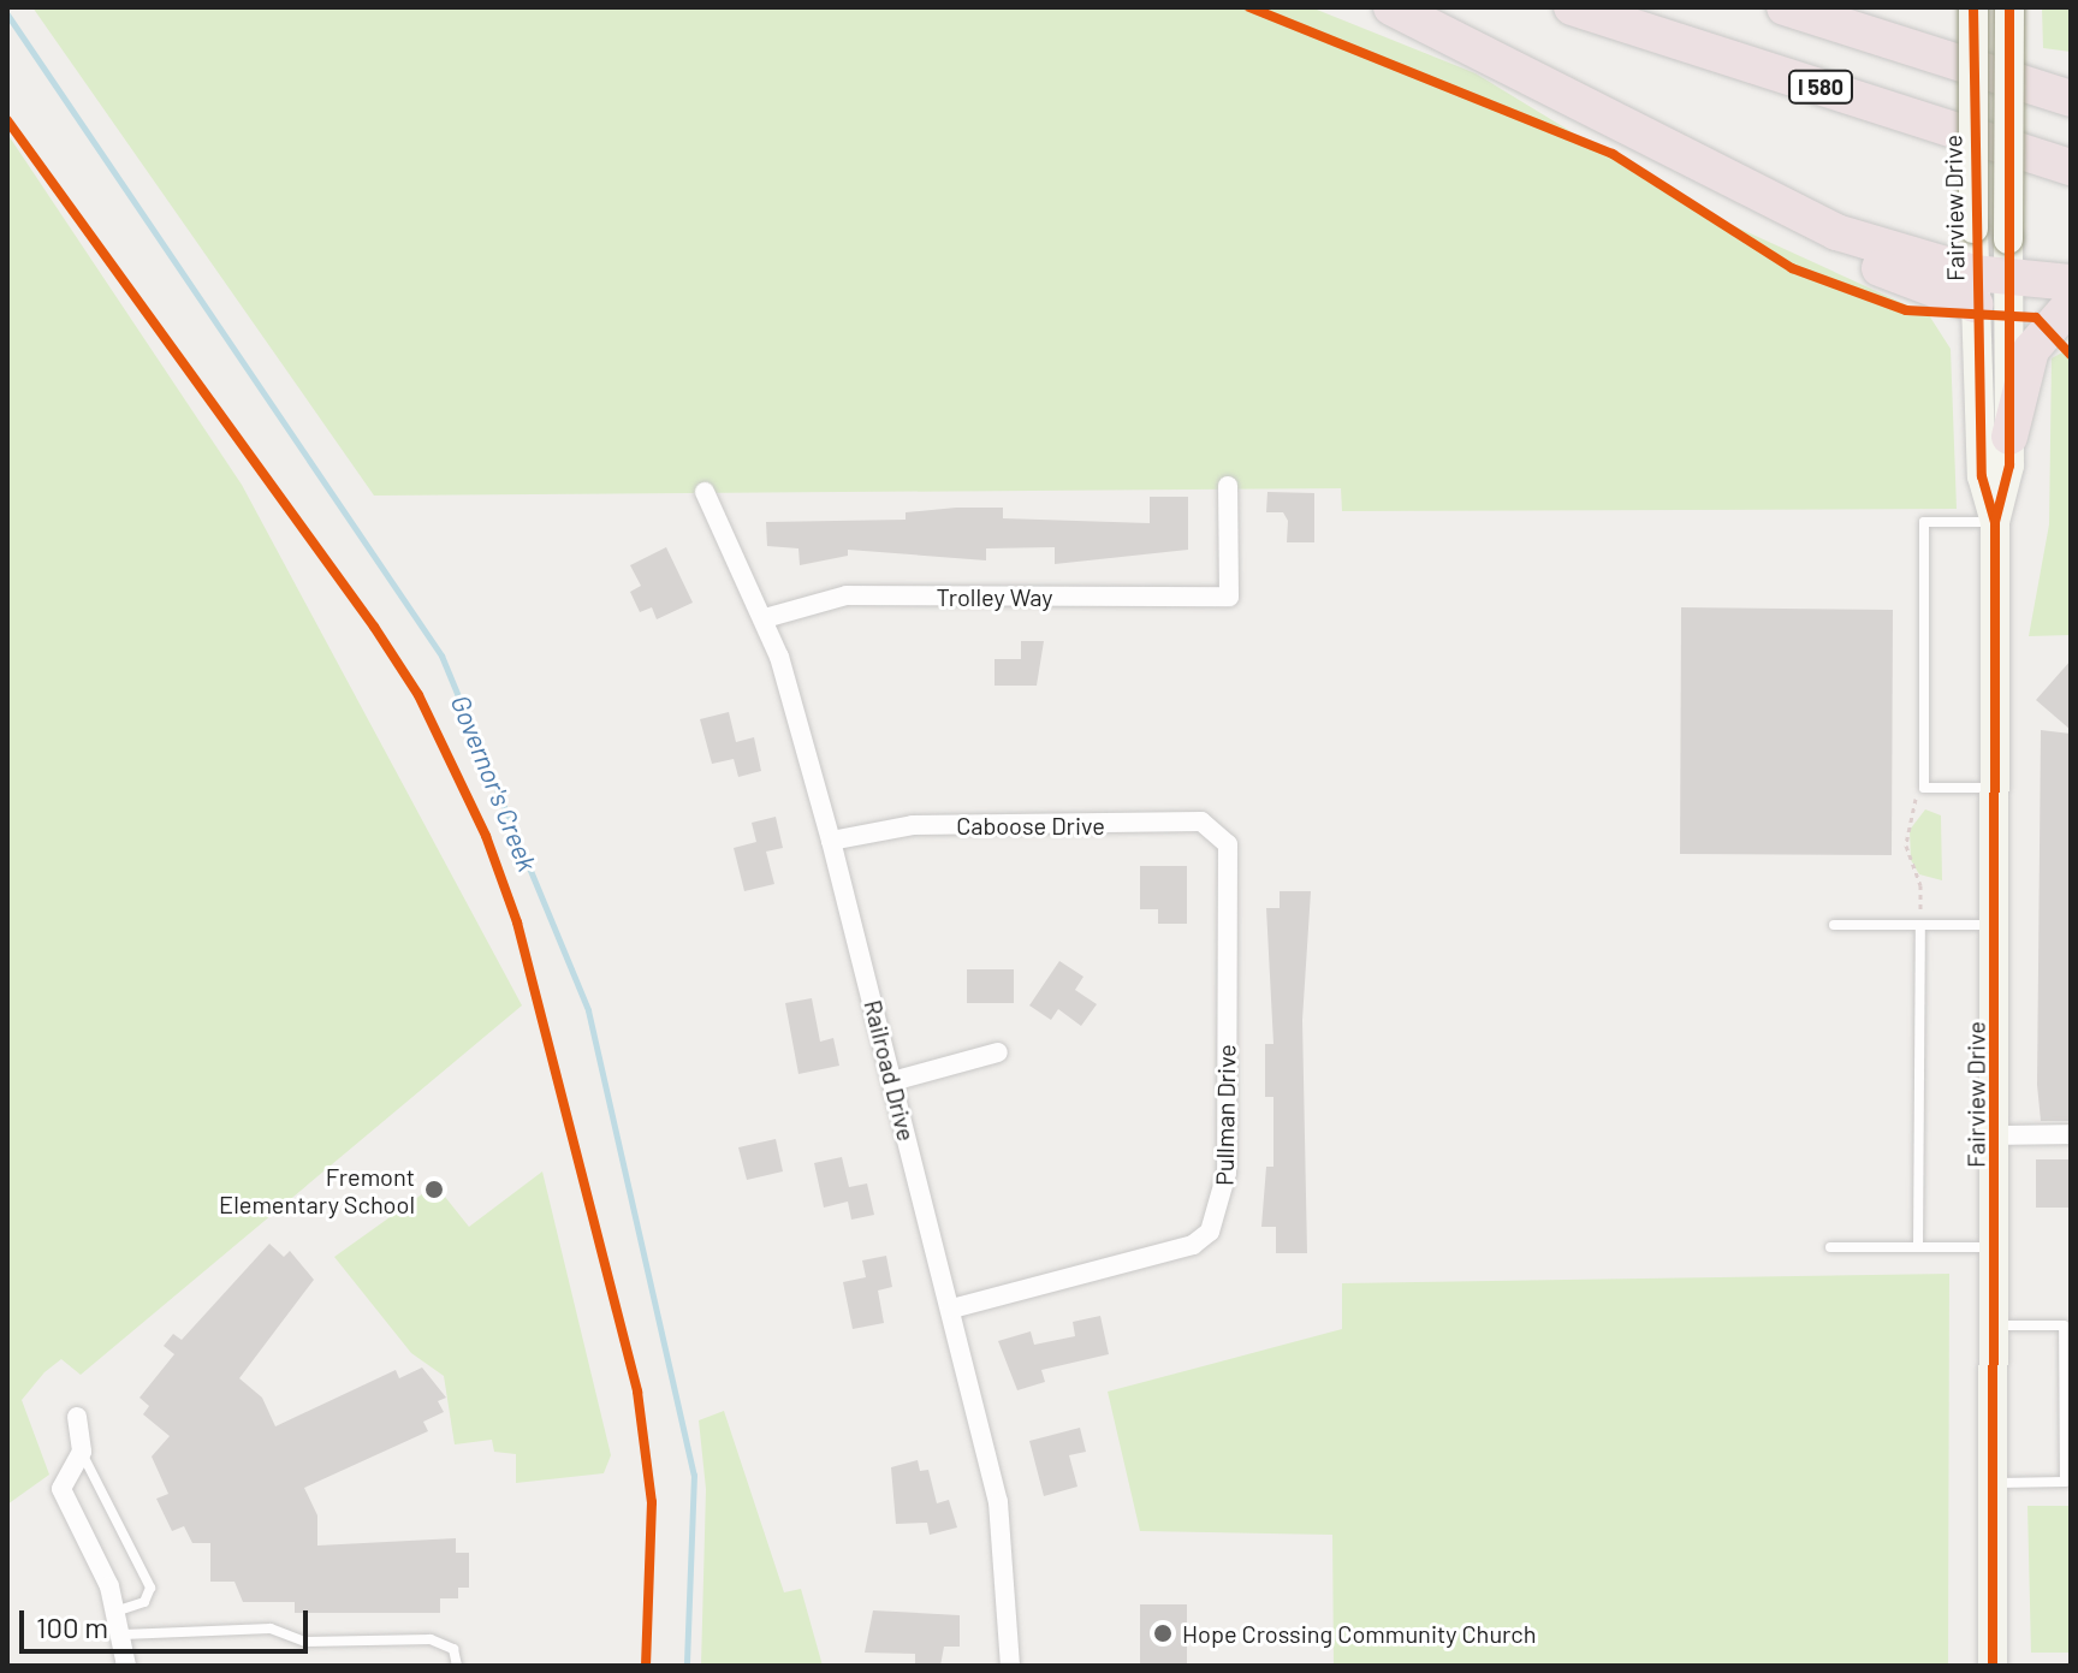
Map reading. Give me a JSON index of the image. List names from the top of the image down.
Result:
{
  "streets": {
    "highway": ["I 580"],
    "main road": ["Fairview Drive"],
    "street": [
      "Trolley Way",
      "Caboose Drive",
      "Railroad Drive",
      "Pullman Drive"
    ]
  },
  "crossings": [
    ["Trolley Way", "Railroad Drive"],
    ["Caboose Drive", "Railroad Drive"],
    ["Caboose Drive", "Pullman Drive"],
    ["Railroad Drive", "Pullman Drive"]
  ],
  "water": ["Governor's Creek"],
  "places": ["Fremont Elementary School", "Hope Crossing Community Church"],
  "scale_bar": "100 m"
}
